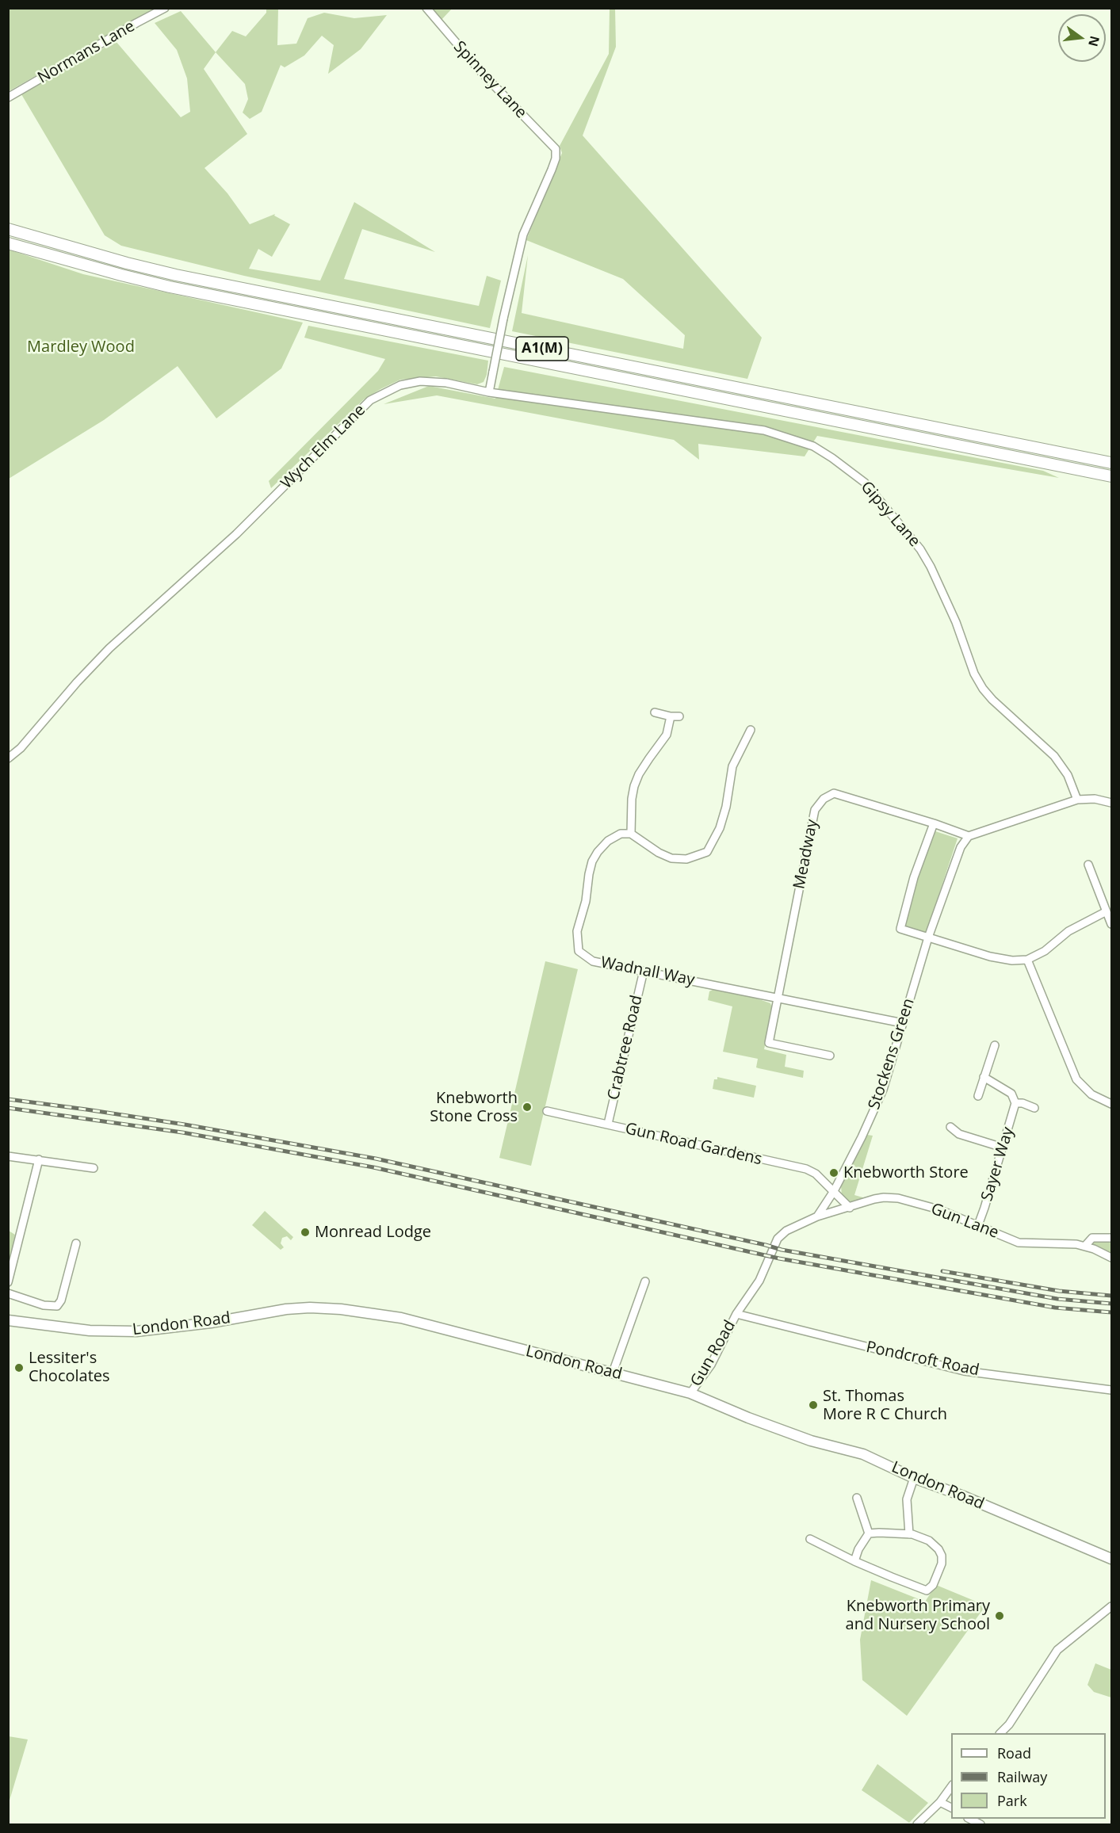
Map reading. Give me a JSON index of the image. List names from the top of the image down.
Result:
{
  "streets": {
    "highway": ["A1(M)"],
    "main road": ["London Road"],
    "street": [
      "Normans Lane",
      "Spinney Lane",
      "Wych Elm Lane",
      "Gipsy Lane",
      "Meadway",
      "Wadnall Way",
      "Crabtree Road",
      "Stockens Green",
      "Gun Road Gardens",
      "Sayer Way",
      "Gun Lane",
      "Gun Road",
      "Pondcroft Road"
    ]
  },
  "crossings": [
    ["Spinney Lane", "Wych Elm Lane"],
    ["Spinney Lane", "Gipsy Lane"],
    ["Wych Elm Lane", "Gipsy Lane"],
    ["Meadway", "Wadnall Way"],
    ["Meadway", "Stockens Green"],
    ["Wadnall Way", "Crabtree Road"],
    ["Wadnall Way", "Stockens Green"],
    ["Crabtree Road", "Gun Road Gardens"],
    ["Stockens Green", "Gun Road Gardens"],
    ["Stockens Green", "Gun Lane"],
    ["Stockens Green", "Gun Road"],
    ["Gun Road Gardens", "Gun Lane"],
    ["Sayer Way", "Gun Lane"],
    ["Gun Lane", "Gun Road"],
    ["London Road", "Gun Road"],
    ["Gun Road", "Pondcroft Road"]
  ],
  "parks": ["Mardley Wood"],
  "places": [
    "Knebworth Stone Cross",
    "Knebworth Store",
    "Monread Lodge",
    "Lessiter's Chocolates",
    "St. Thomas More R C Church",
    "Knebworth Primary and Nursery School"
  ],
  "legend": ["Road", "Railway", "Park"],
  "north": "right"
}
